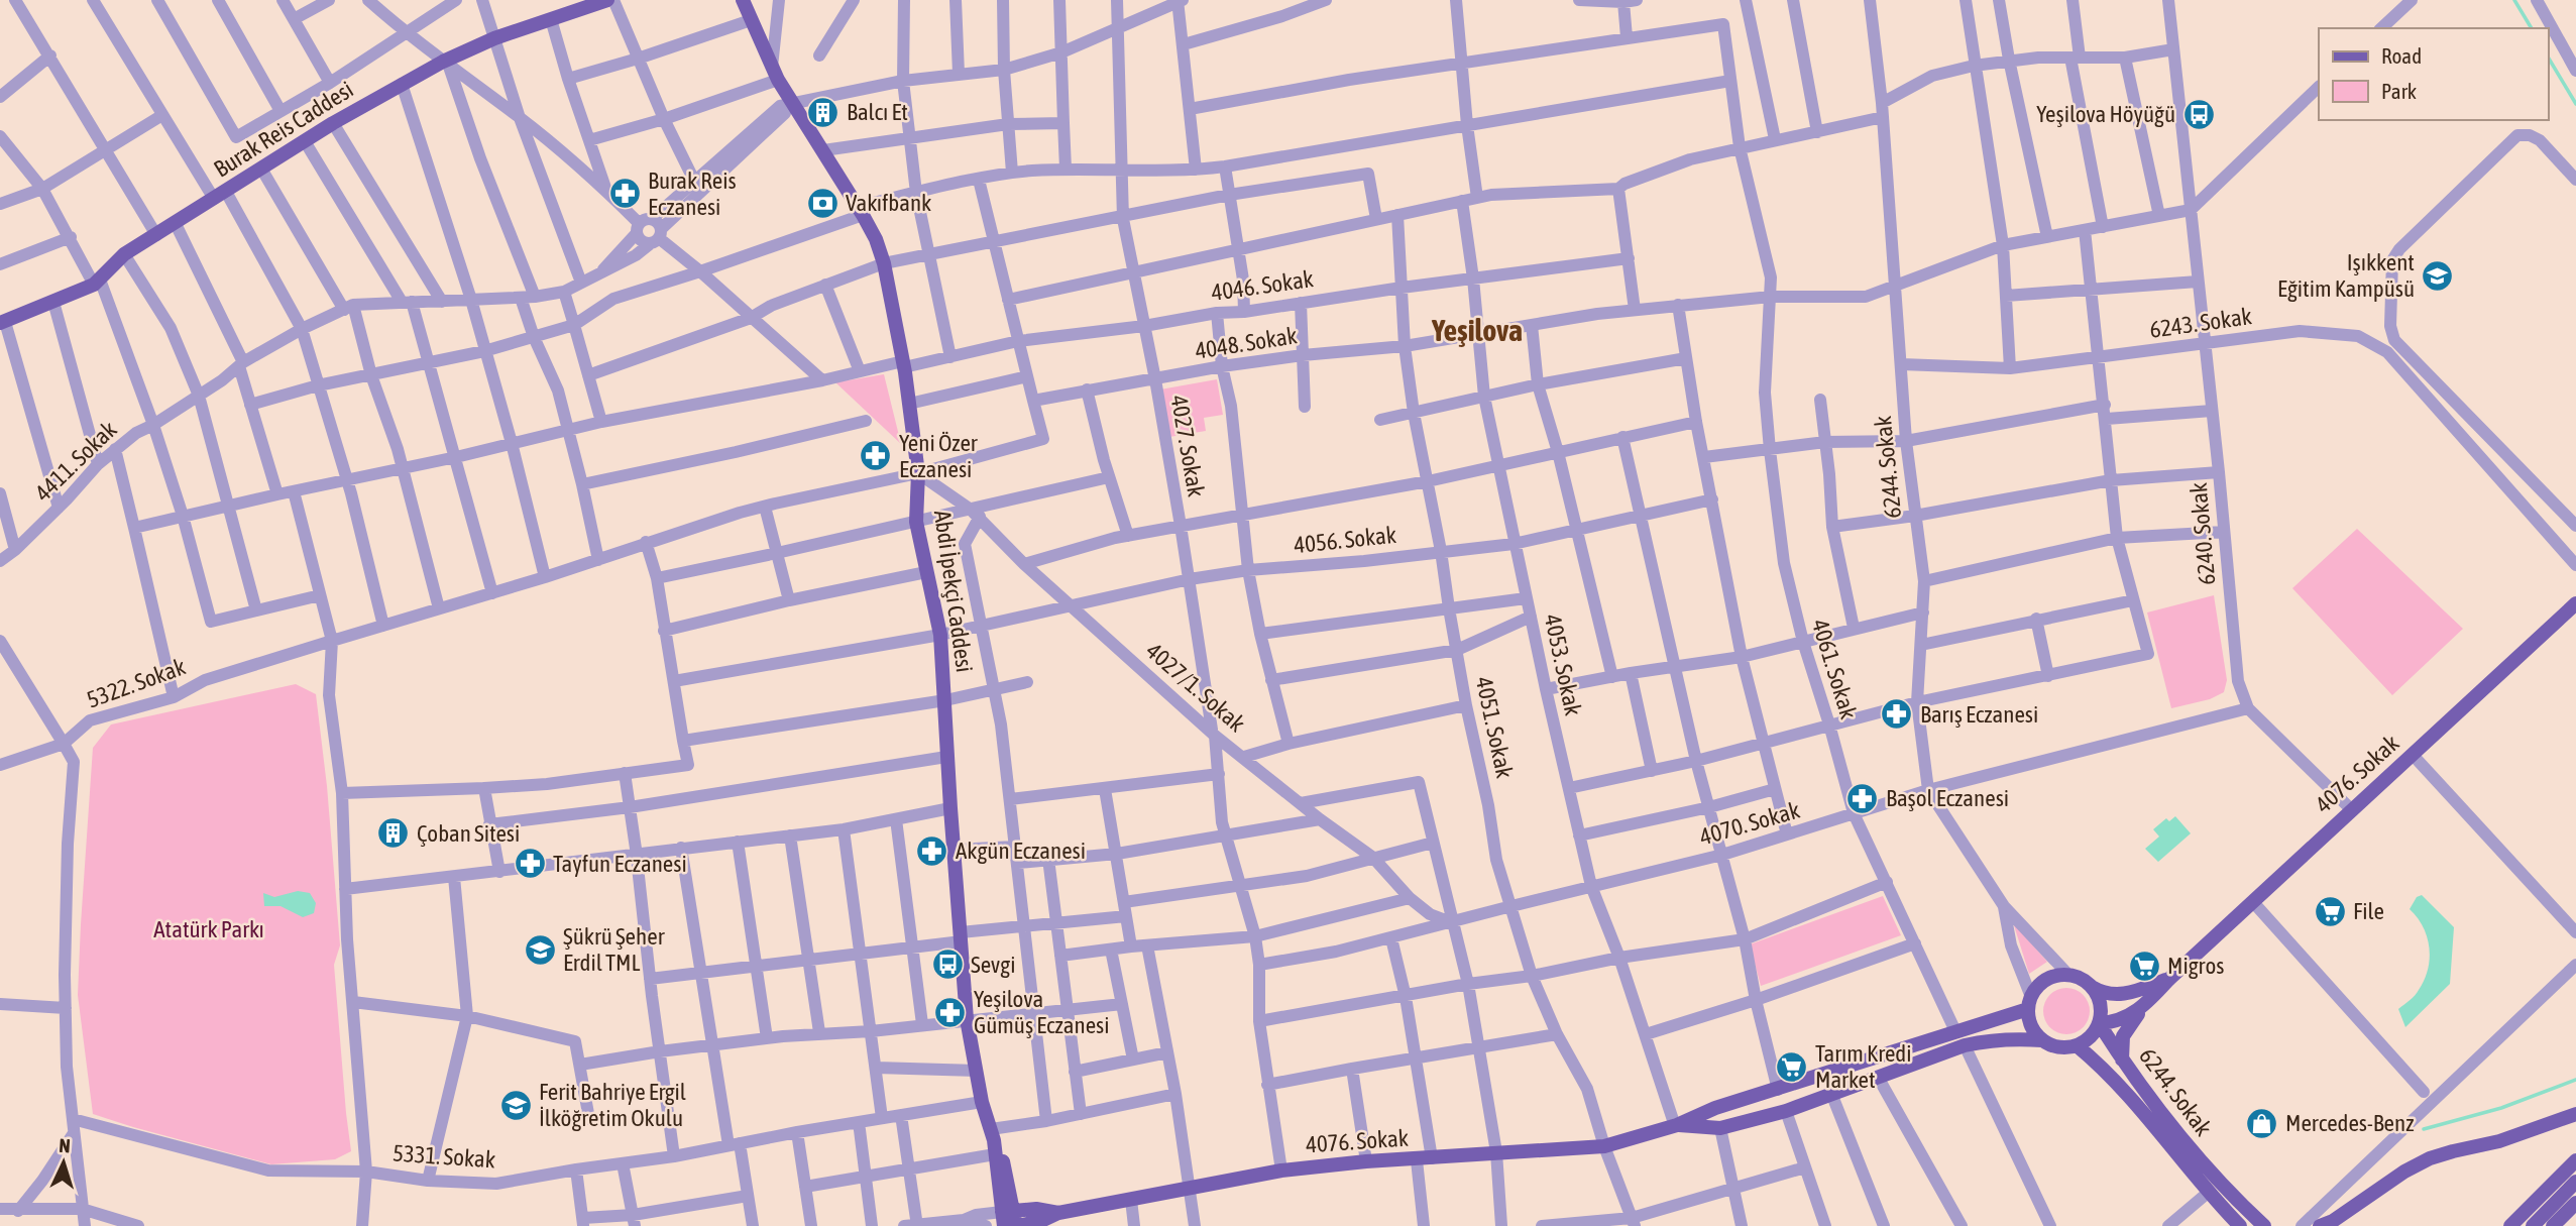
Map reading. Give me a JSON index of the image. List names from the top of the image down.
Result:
{
  "streets": {
    "main road": [
      "Burak Reis Caddesi",
      "6244. Sokak",
      "Abdi İpekçi Caddesi",
      "4076. Sokak"
    ],
    "street": [
      "4046. Sokak",
      "6243. Sokak",
      "4048. Sokak",
      "4027. Sokak",
      "4411. Sokak",
      "6240. Sokak",
      "4056. Sokak",
      "4053. Sokak",
      "4061. Sokak",
      "5322. Sokak",
      "4027/1. Sokak",
      "4051. Sokak",
      "4070. Sokak",
      "5331. Sokak"
    ]
  },
  "crossings": [
    ["4046. Sokak", "4027. Sokak"],
    ["4046. Sokak", "Abdi İpekçi Caddesi"],
    ["4046. Sokak", "4053. Sokak"],
    ["4046. Sokak", "4051. Sokak"],
    ["6243. Sokak", "6244. Sokak"],
    ["6243. Sokak", "6240. Sokak"],
    ["4048. Sokak", "4027. Sokak"],
    ["4048. Sokak", "6244. Sokak"],
    ["4048. Sokak", "6240. Sokak"],
    ["4048. Sokak", "4053. Sokak"],
    ["4048. Sokak", "4061. Sokak"],
    ["4048. Sokak", "4051. Sokak"],
    ["4027. Sokak", "4056. Sokak"],
    ["4027. Sokak", "4027/1. Sokak"],
    ["4027. Sokak", "4076. Sokak"],
    ["4027. Sokak", "4070. Sokak"],
    ["6244. Sokak", "4076. Sokak"],
    ["6244. Sokak", "4070. Sokak"],
    ["6240. Sokak", "4076. Sokak"],
    ["6240. Sokak", "4070. Sokak"],
    ["4056. Sokak", "Abdi İpekçi Caddesi"],
    ["4056. Sokak", "4053. Sokak"],
    ["4056. Sokak", "4027/1. Sokak"],
    ["4056. Sokak", "4051. Sokak"],
    ["Abdi İpekçi Caddesi", "5322. Sokak"],
    ["Abdi İpekçi Caddesi", "4027/1. Sokak"],
    ["Abdi İpekçi Caddesi", "4076. Sokak"],
    ["Abdi İpekçi Caddesi", "5331. Sokak"],
    ["4053. Sokak", "4076. Sokak"],
    ["4053. Sokak", "4070. Sokak"],
    ["4061. Sokak", "4076. Sokak"],
    ["4061. Sokak", "4070. Sokak"],
    ["5322. Sokak", "4027/1. Sokak"],
    ["4027/1. Sokak", "4070. Sokak"],
    ["4051. Sokak", "4076. Sokak"],
    ["4051. Sokak", "4070. Sokak"]
  ],
  "districts": ["Yeşilova"],
  "parks": ["Atatürk Parkı"],
  "places": {
    "building": ["Balcı Et", "Çoban Sitesi"],
    "bus stop": ["Yeşilova Höyüğü", "Sevgi"],
    "pharmacy": [
      "Burak Reis Eczanesi",
      "Yeni Özer Eczanesi",
      "Barış Eczanesi",
      "Başol Eczanesi",
      "Akgün Eczanesi",
      "Tayfun Eczanesi",
      "Yeşilova Gümüş Eczanesi"
    ],
    "bank": ["Vakıfbank"],
    "school or university": ["Işıkkent Eğitim Kampüsü", "Şükrü Şeher Erdil TML", "Ferit Bahriye Ergil İlköğretim Okulu"],
    "supermarket": ["File", "Migros", "Tarım Kredi Market"],
    "shop": ["Mercedes-Benz"]
  },
  "legend": ["Road", "Park"],
  "north": "top"
}
